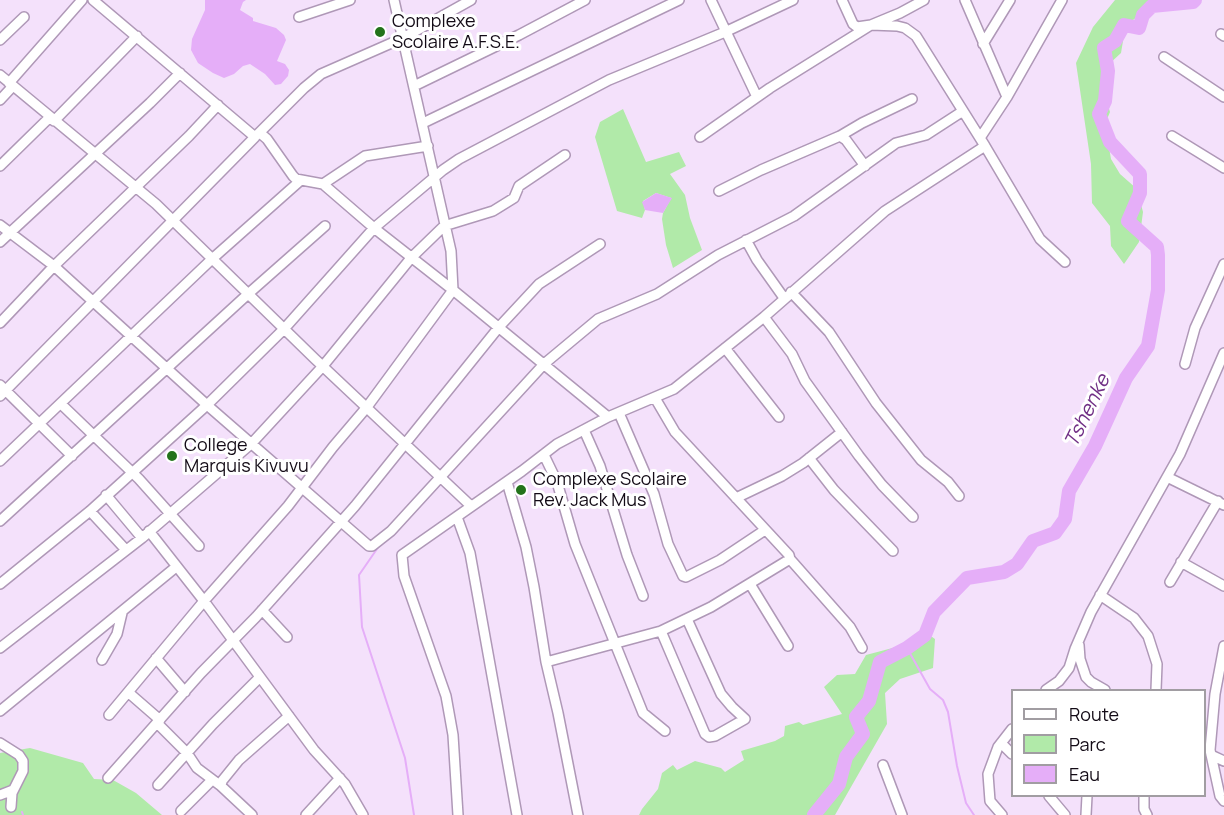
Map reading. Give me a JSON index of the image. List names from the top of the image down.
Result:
{
  "water": ["Tshenke"],
  "places": ["Complexe Scolaire A.F.S.E.", "College Marquis Kivuvu", "Complexe Scolaire Rev. Jack Mus"],
  "legend": ["Route", "Parc", "Eau"]
}
